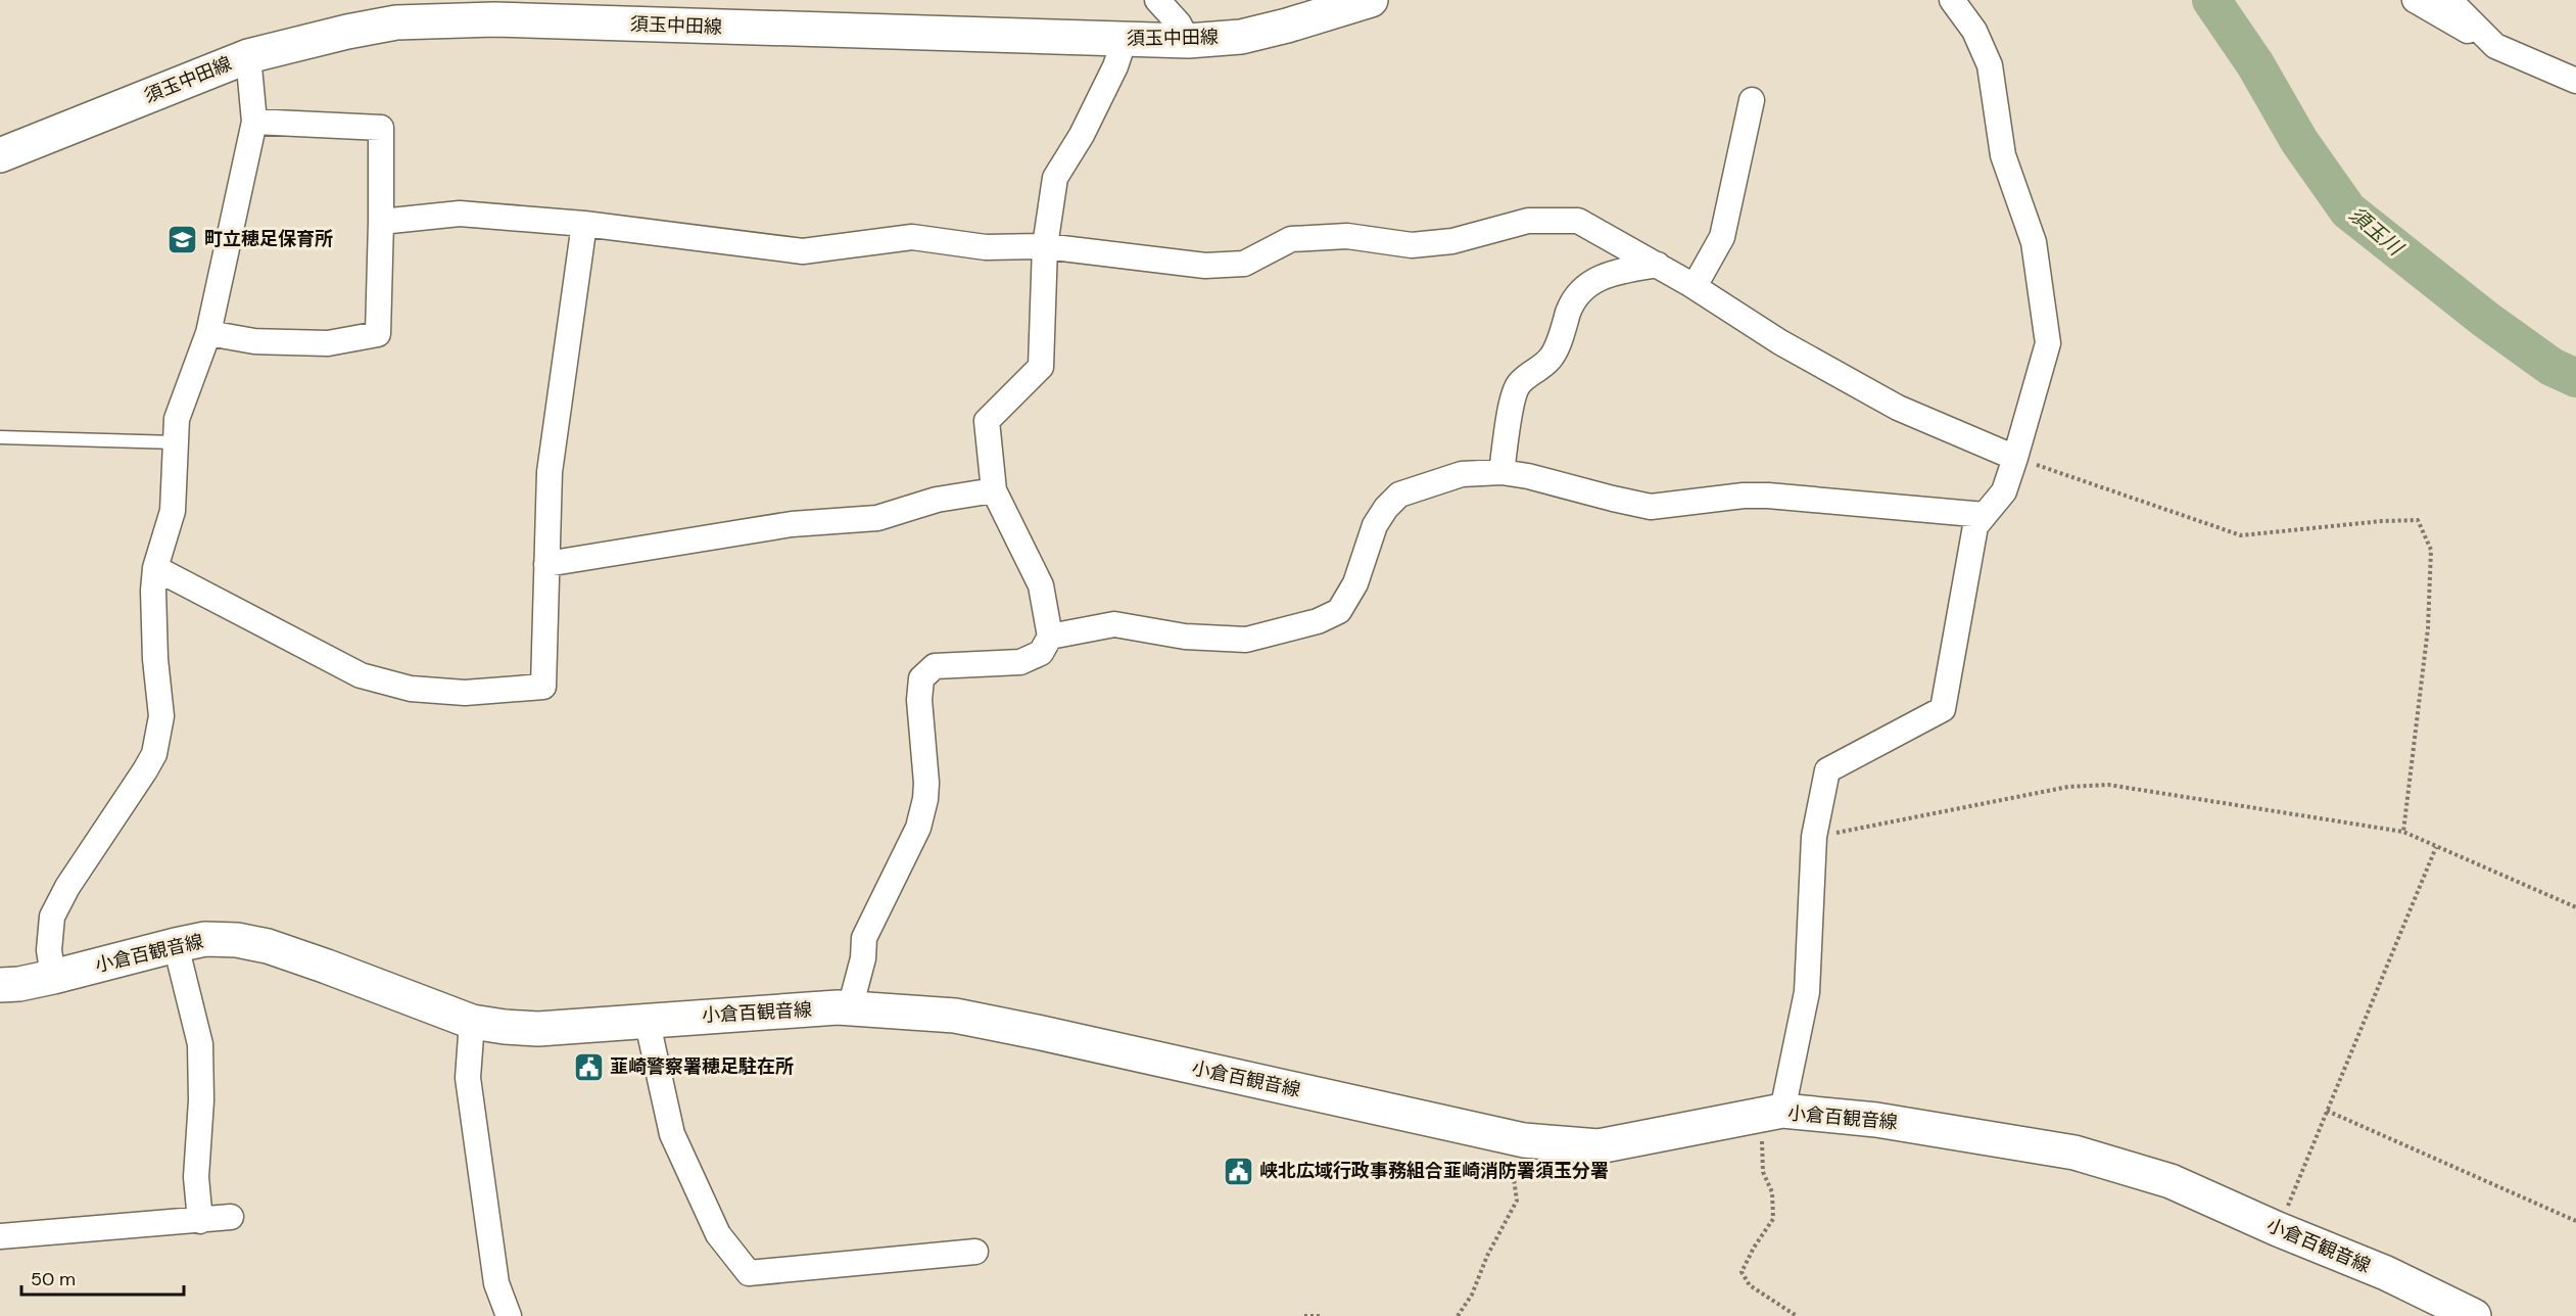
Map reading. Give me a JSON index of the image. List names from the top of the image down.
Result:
{
  "streets": {
    "main road": ["須玉中田線", "小倉百観音線"]
  },
  "water": ["須玉川"],
  "places": {
    "school or university": ["町立穂足保育所"],
    "public building": ["韮崎警察署穂足駐在所", "峡北広域行政事務組合韮崎消防署須玉分署"]
  },
  "scale_bar": "50 m"
}
